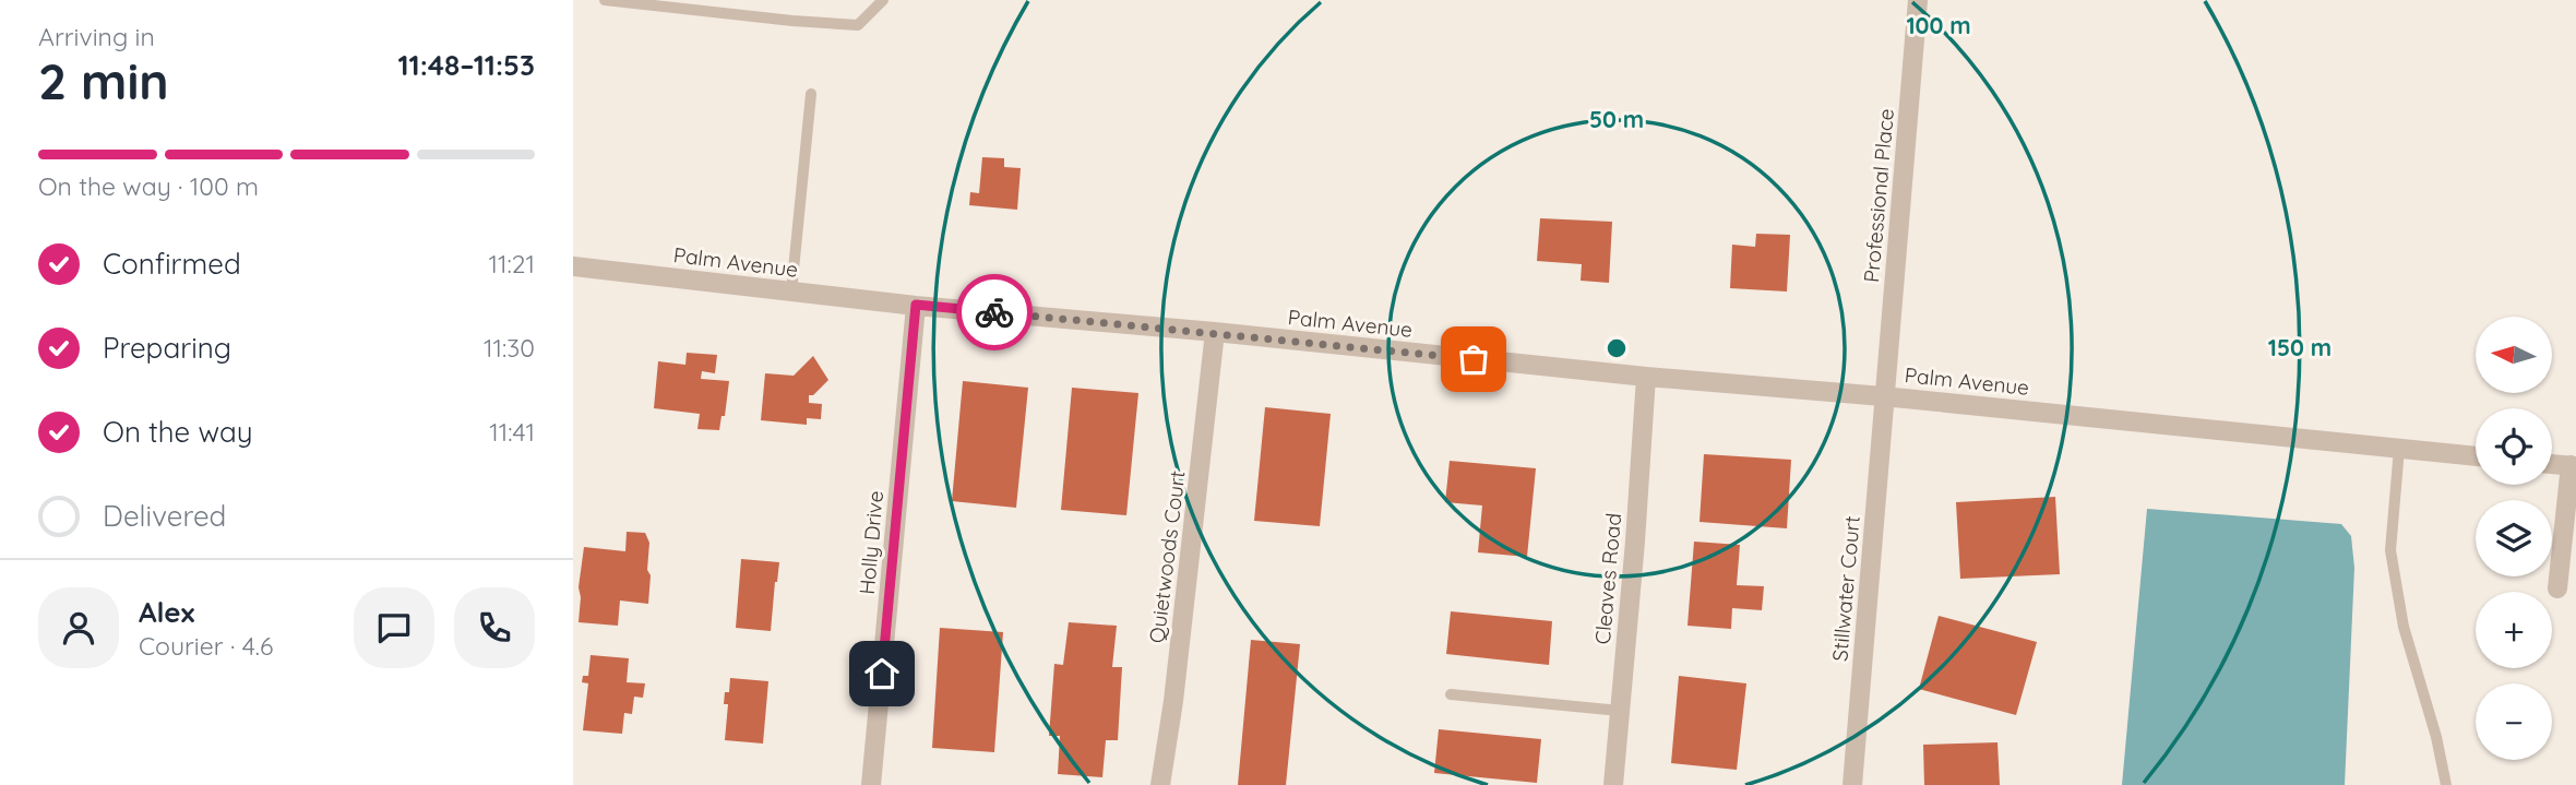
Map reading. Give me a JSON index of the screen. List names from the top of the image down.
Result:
{
  "streets": {
    "street": [
      "Professional Place",
      "Palm Avenue",
      "Holly Drive",
      "Quietwoods Court",
      "Cleaves Road",
      "Stillwater Court"
    ]
  },
  "crossings": [
    ["Professional Place", "Palm Avenue"],
    ["Professional Place", "Stillwater Court"],
    ["Palm Avenue", "Holly Drive"],
    ["Palm Avenue", "Quietwoods Court"],
    ["Palm Avenue", "Cleaves Road"],
    ["Palm Avenue", "Stillwater Court"]
  ],
  "north": "left",
  "page": {
    "heading": ["2 min", "Arriving in", "11:48–11:53"],
    "panel": ["Alex", "Courier · 4.6"],
    "bar": "On the way · 100 m",
    "list": [
      ["Confirmed", "11:21"],
      ["Preparing", "11:30"],
      ["On the way", "11:41"],
      "Delivered"
    ],
    "map_buttons": ["+", "−"]
  },
  "rings": ["100 m", "50 m", "150 m"]
}
